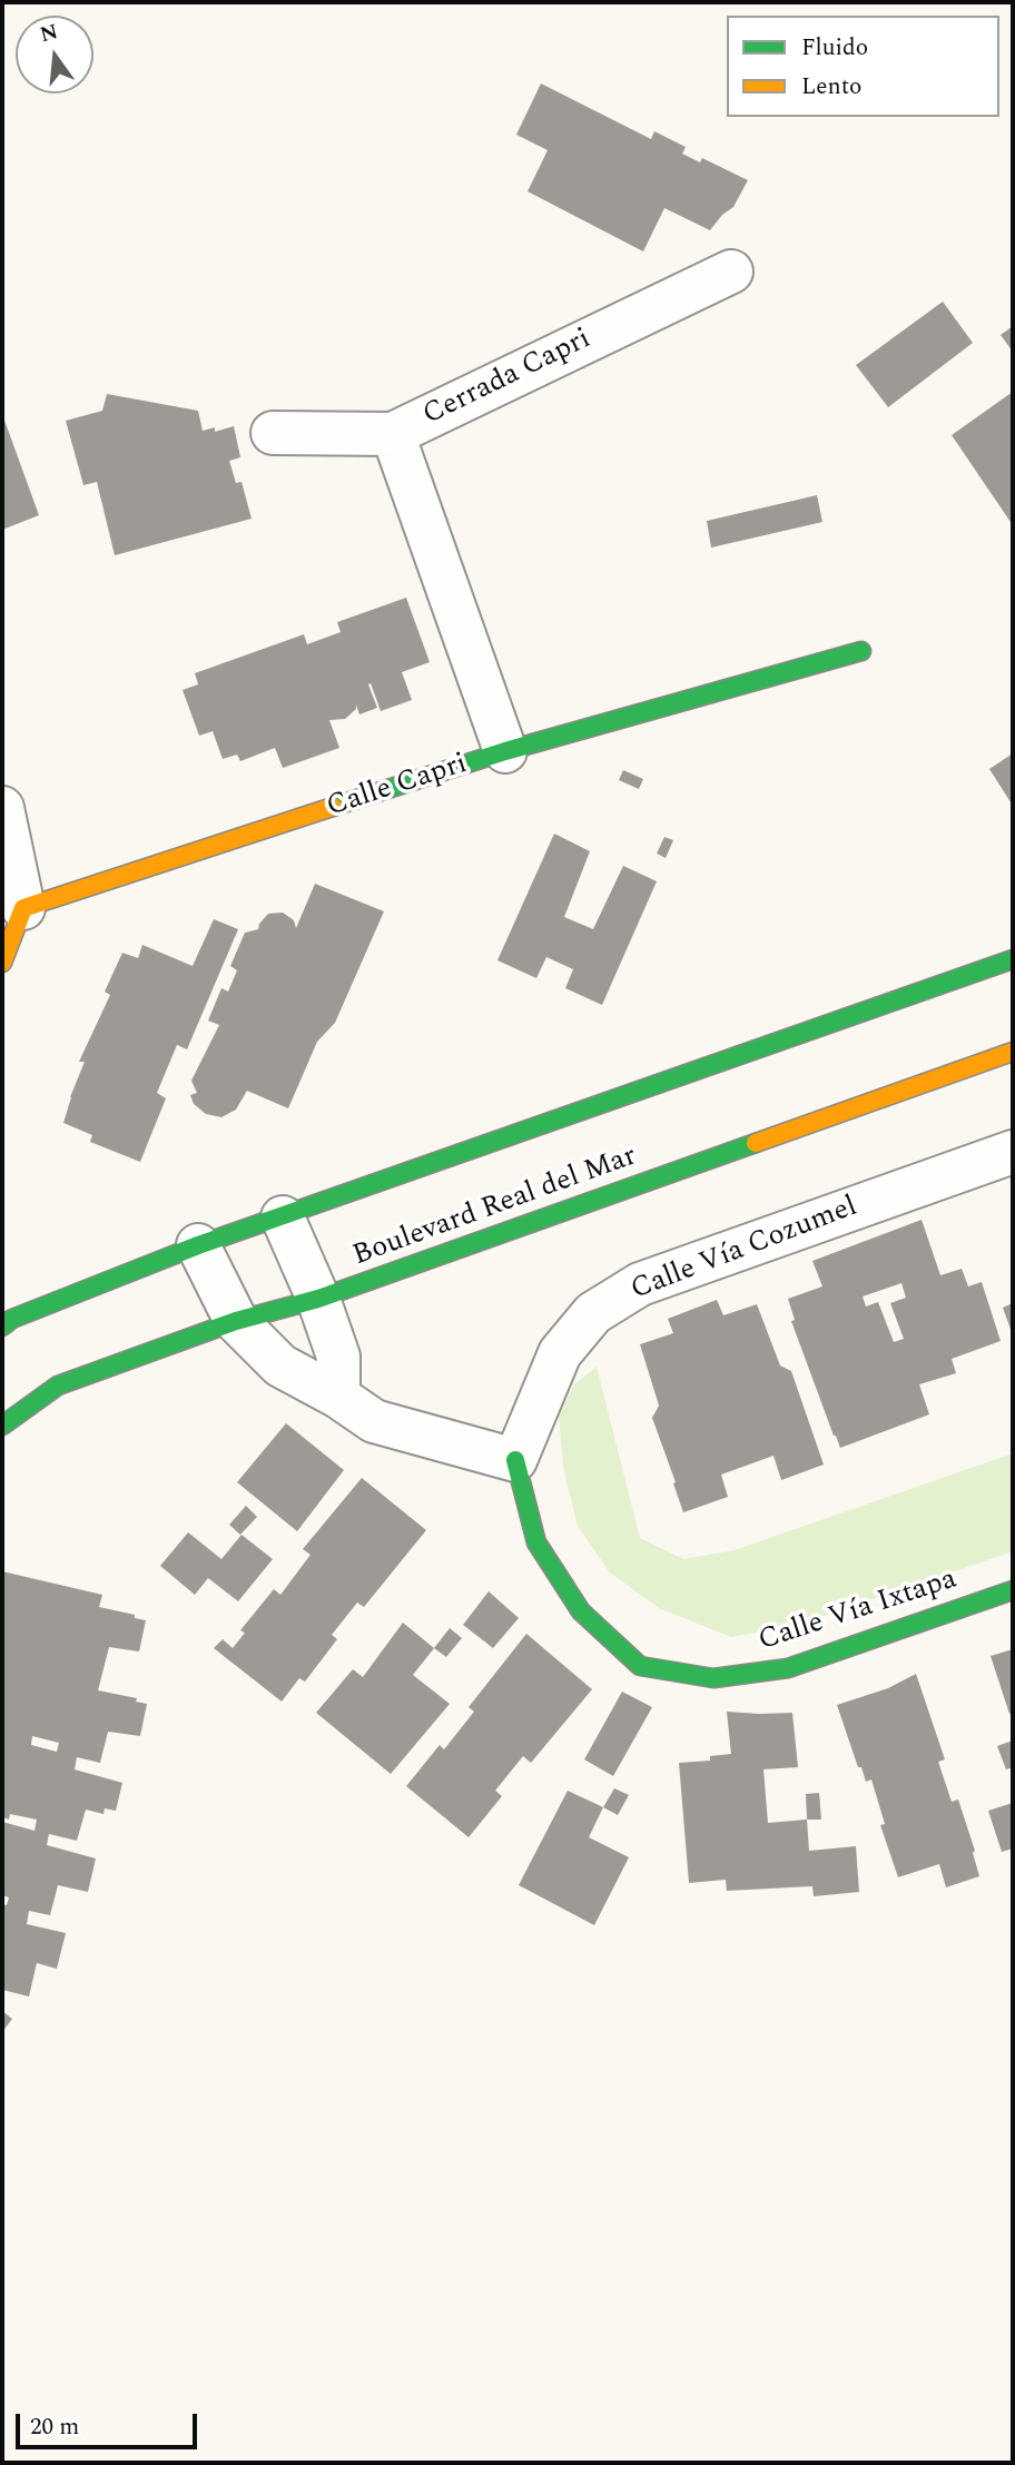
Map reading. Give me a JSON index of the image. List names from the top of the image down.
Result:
{
  "streets": {
    "street": [
      "Cerrada Capri",
      "Calle Capri",
      "Boulevard Real del Mar",
      "Calle Vía Cozumel",
      "Calle Vía Ixtapa"
    ]
  },
  "crossings": [
    ["Cerrada Capri", "Calle Capri"],
    ["Calle Vía Cozumel", "Calle Vía Ixtapa"]
  ],
  "legend": ["Fluido", "Lento"],
  "scale_bar": "20 m",
  "north": "top"
}
